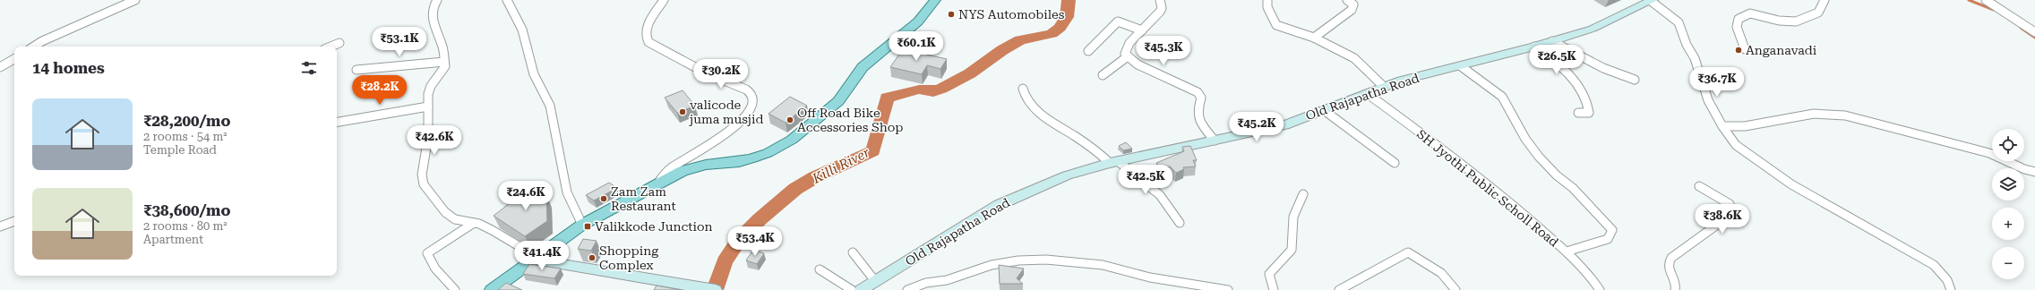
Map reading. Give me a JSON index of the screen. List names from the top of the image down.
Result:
{
  "streets": {
    "main road": ["Old Rajapatha Road"],
    "street": ["SH Jyothi Public Scholl Road"]
  },
  "crossings": [
    ["Old Rajapatha Road", "SH Jyothi Public Scholl Road"]
  ],
  "water": ["Killi River"],
  "places": {
    "other": [
      "NYS Automobiles",
      "Anganavadi",
      "valicode juma musjid",
      "Off Road Bike Accessories Shop",
      "Zam Zam Restaurant",
      "Shopping Complex"
    ],
    "transit": ["Valikkode Junction"]
  },
  "page": {
    "price": [
      "₹53.1K",
      "₹60.1K",
      "₹45.3K",
      "₹26.5K",
      "₹30.2K",
      "₹36.7K",
      "₹28.2K",
      "₹45.2K",
      "₹42.6K",
      "₹42.5K",
      "₹24.6K",
      "₹38.6K",
      "₹53.4K",
      "₹41.4K"
    ],
    "heading": "14 homes",
    "list": [
      {
        "name": "₹28,200/mo",
        "note": "2 rooms · 54 m² · Temple Road"
      },
      {
        "name": "₹38,600/mo",
        "note": "2 rooms · 80 m² · Apartment"
      }
    ],
    "map_buttons": ["+", "−"]
  }
}
